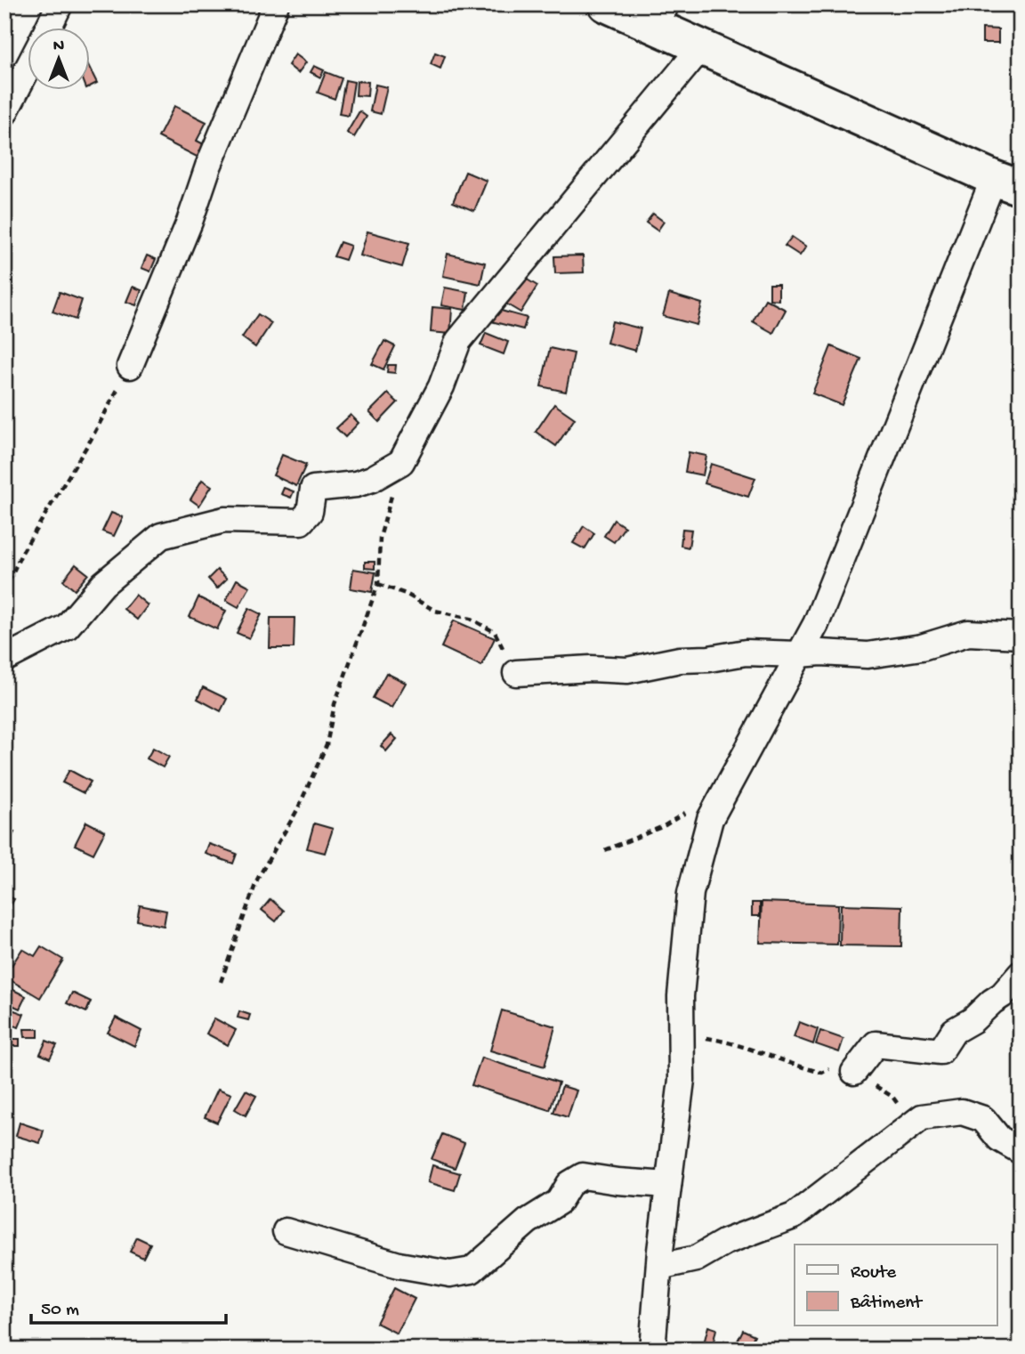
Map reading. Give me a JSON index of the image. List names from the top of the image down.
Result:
{
  "legend": ["Route", "Bâtiment"],
  "scale_bar": "50 m",
  "north": "top"
}
